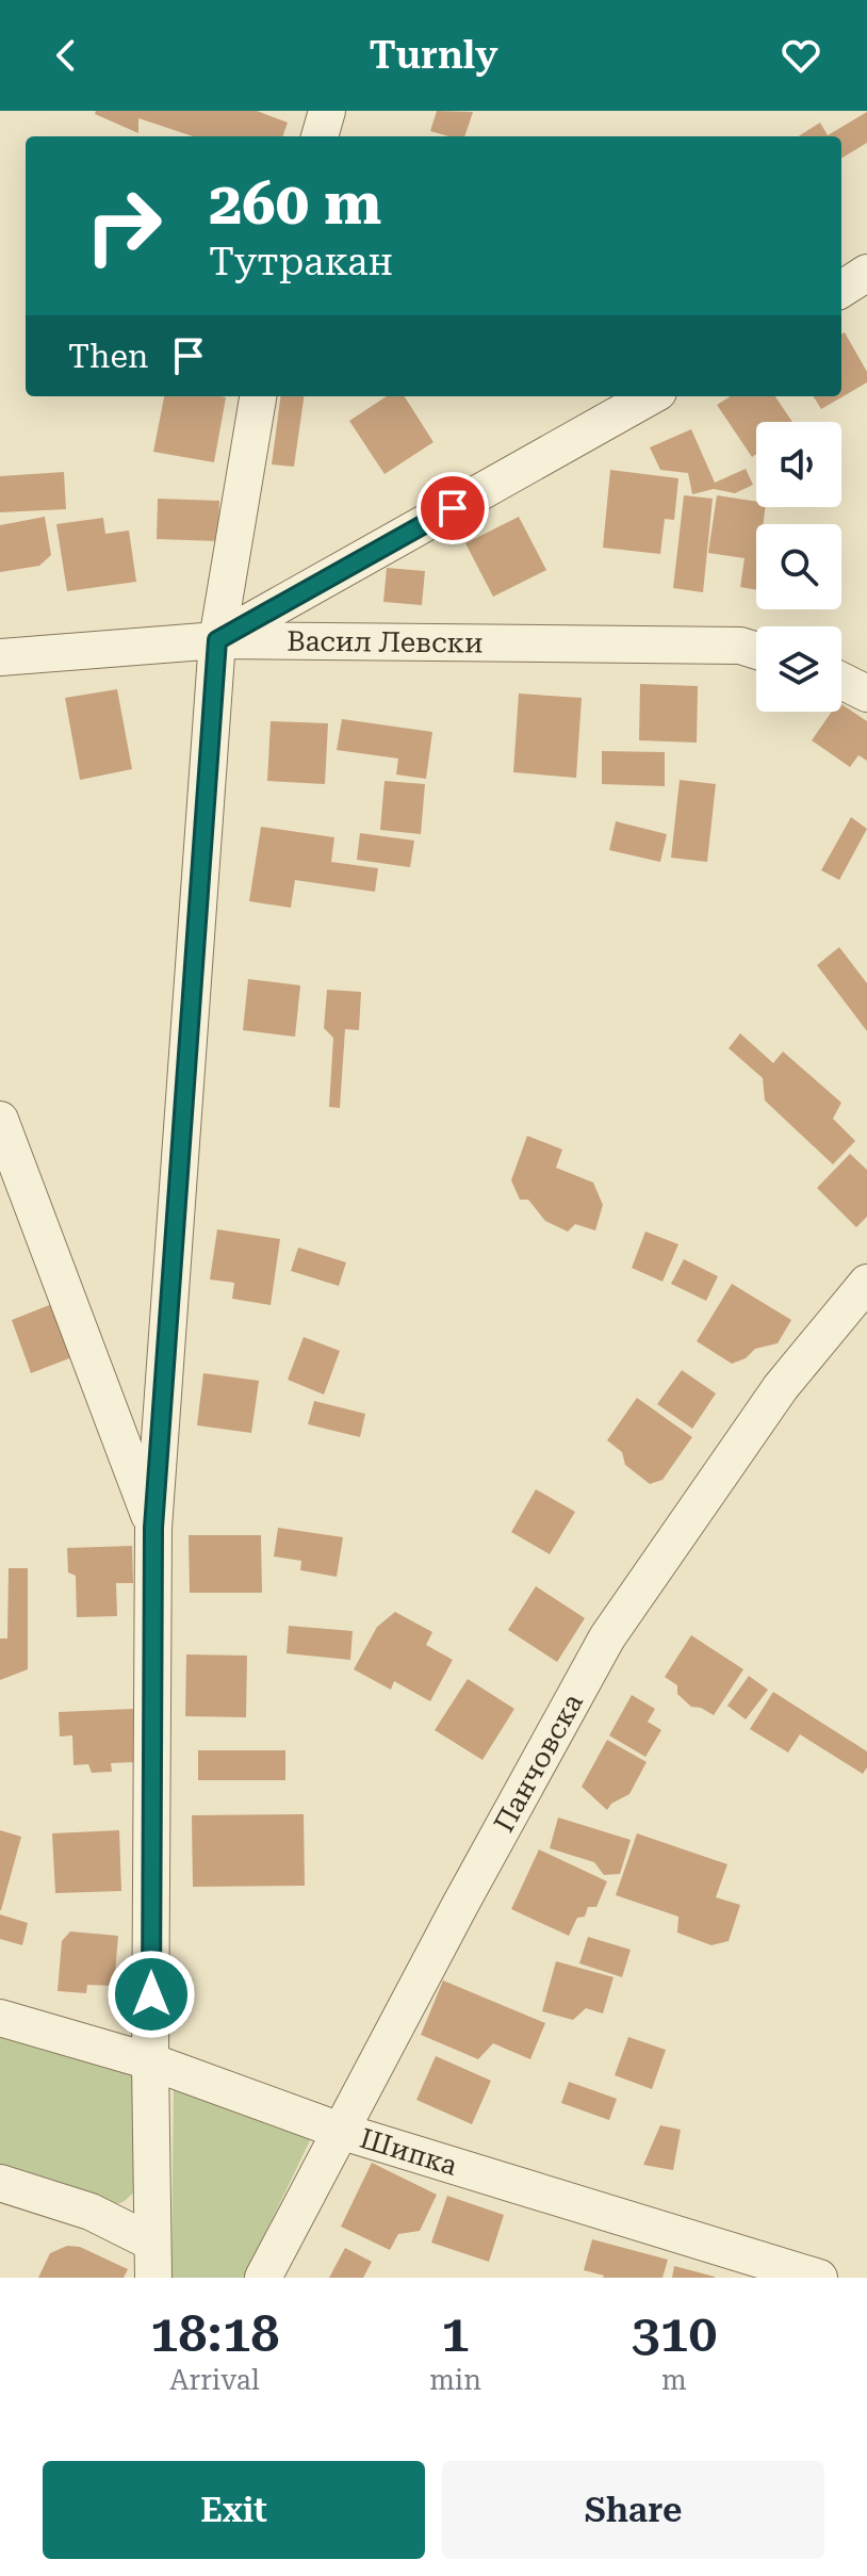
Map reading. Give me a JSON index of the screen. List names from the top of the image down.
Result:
{
  "streets": {
    "street": ["Васил Левски", "Панчовска", "Шипка"]
  },
  "crossings": [
    ["Панчовска", "Шипка"]
  ],
  "page": {
    "header": "Turnly",
    "turn": ["260 m", "Тутракан"],
    "then": "Then",
    "eta": [
      "18:18",
      "Arrival",
      "1",
      "min",
      "310",
      "m"
    ],
    "buttons": ["Exit", "Share"]
  }
}
